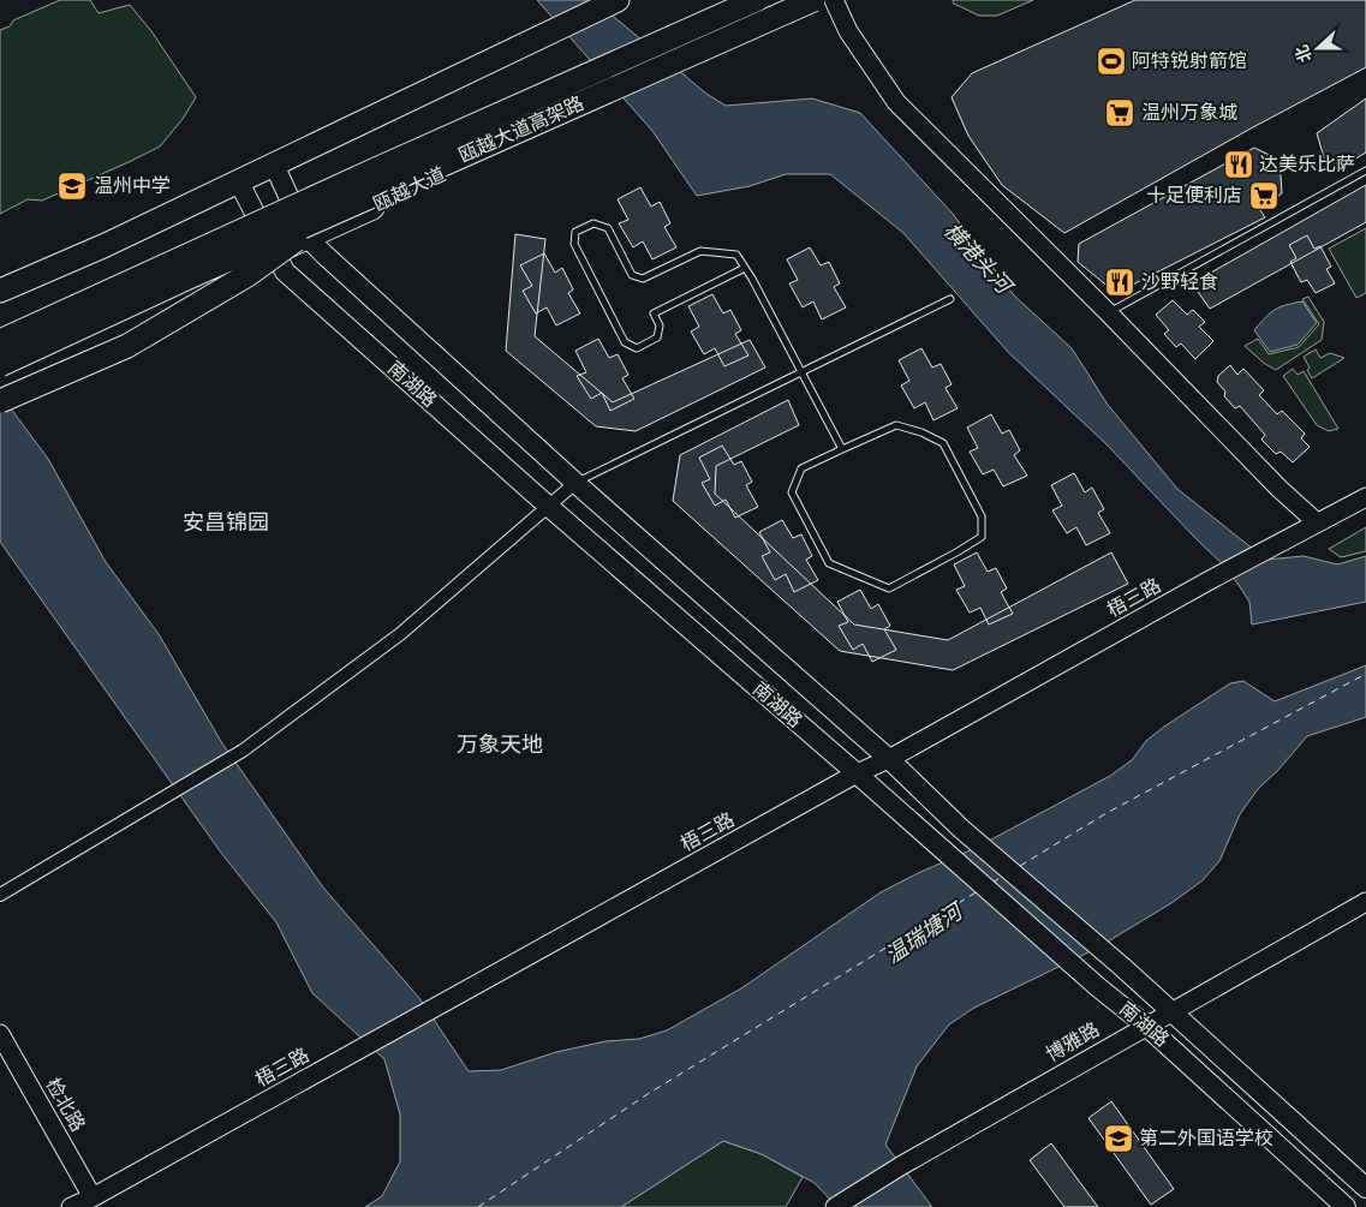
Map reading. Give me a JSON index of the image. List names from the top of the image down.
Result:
{
  "streets": {
    "highway": ["瓯越大道高架路", "瓯越大道"],
    "main road": ["南湖路"],
    "street": ["梧三路", "博雅路", "检北路"]
  },
  "crossings": [
    ["瓯越大道高架路", "瓯越大道"],
    ["瓯越大道", "南湖路"],
    ["南湖路", "梧三路"],
    ["南湖路", "博雅路"],
    ["梧三路", "检北路"]
  ],
  "districts": ["安昌锦园", "万象天地"],
  "water": ["横港头河", "温瑞塘河"],
  "places": {
    "sports": ["阿特锐射箭馆"],
    "supermarket": ["温州万象城", "十足便利店"],
    "restaurant": ["达美乐比萨", "沙野轻食"],
    "school or university": ["温州中学", "第二外国语学校"]
  },
  "north": "left"
}
